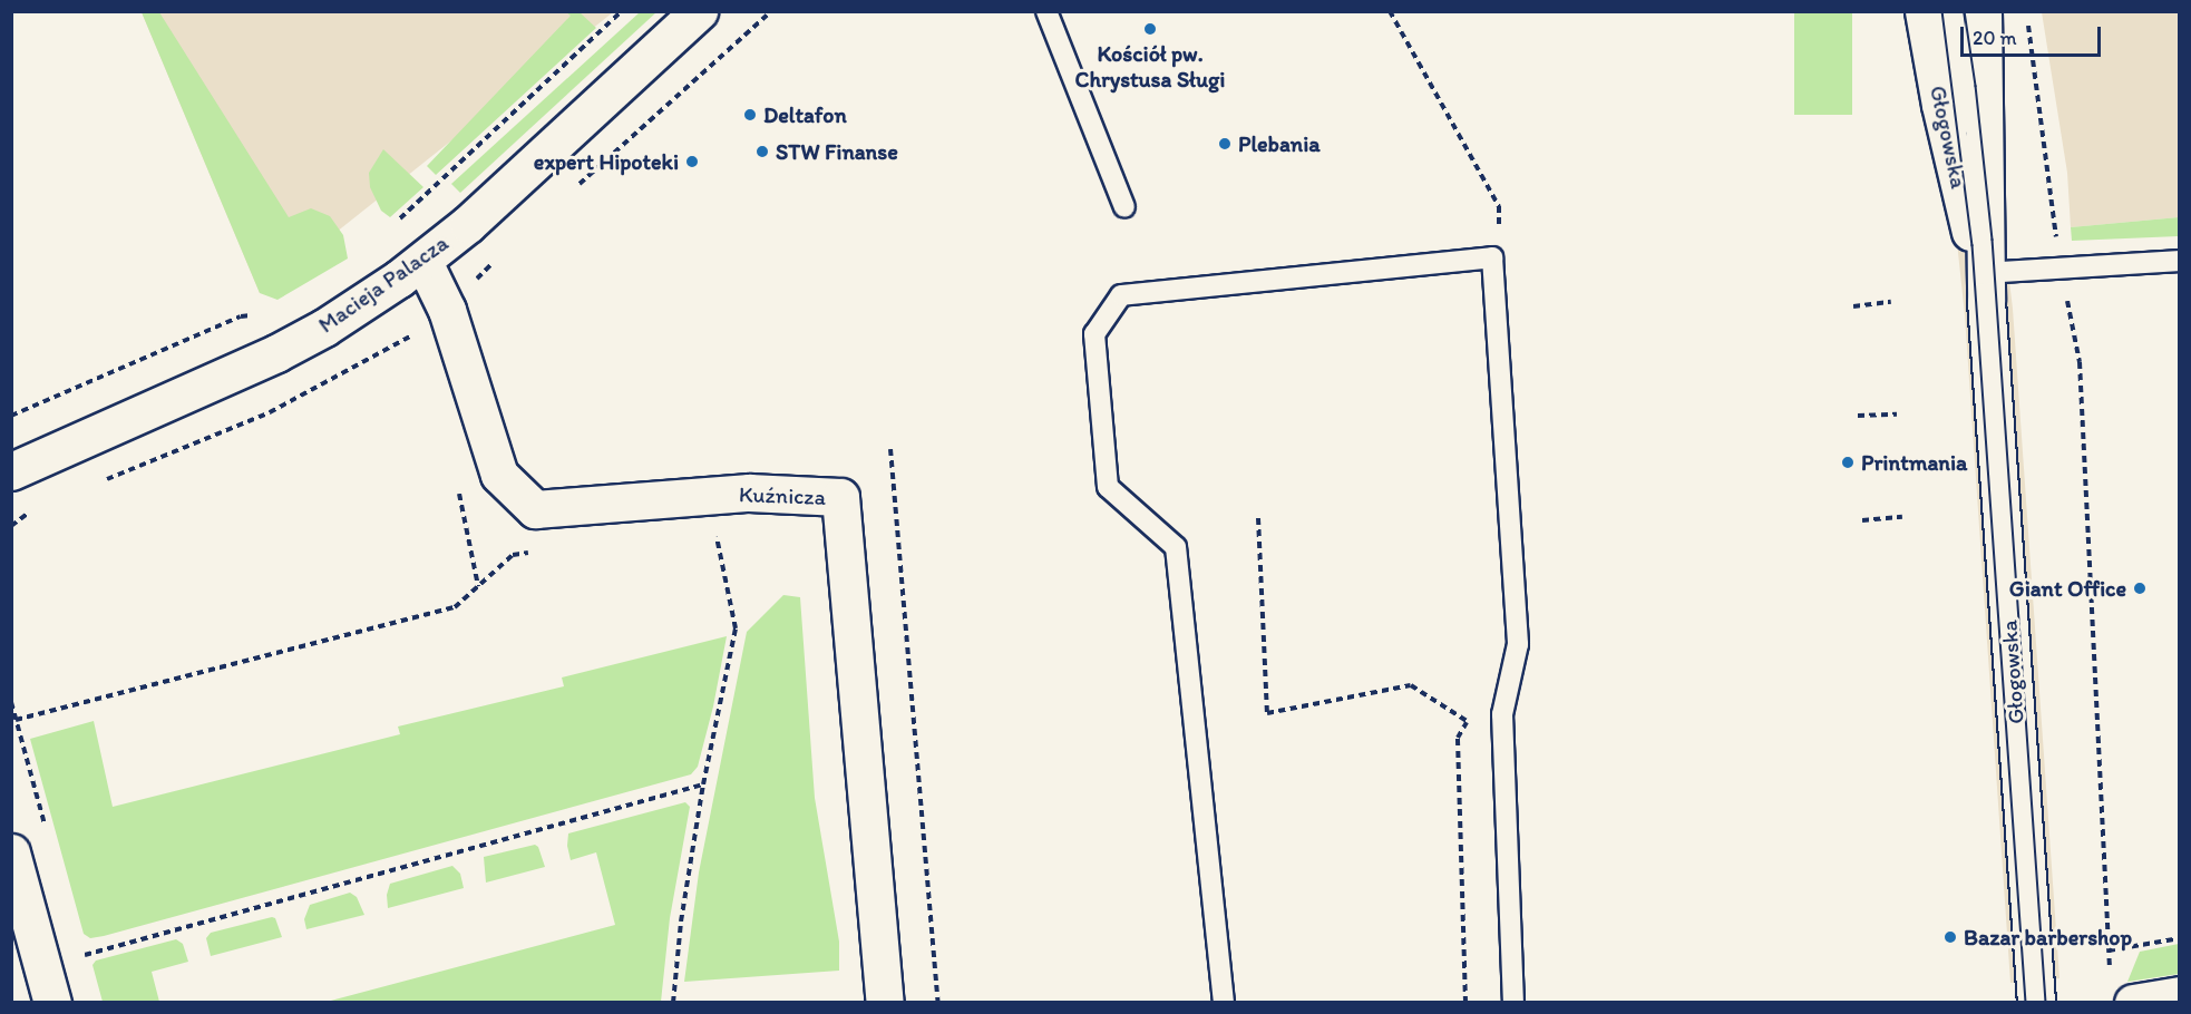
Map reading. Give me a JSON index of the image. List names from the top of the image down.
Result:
{
  "streets": {
    "street": ["Głogowska", "Macieja Palacza", "Kuźnicza"]
  },
  "crossings": [
    ["Macieja Palacza", "Kuźnicza"]
  ],
  "places": [
    "Kościół pw. Chrystusa Sługi",
    "Deltafon",
    "Plebania",
    "STW Finanse",
    "expert Hipoteki",
    "Printmania",
    "Giant Office",
    "Bazar barbershop"
  ],
  "scale_bar": "20 m"
}
